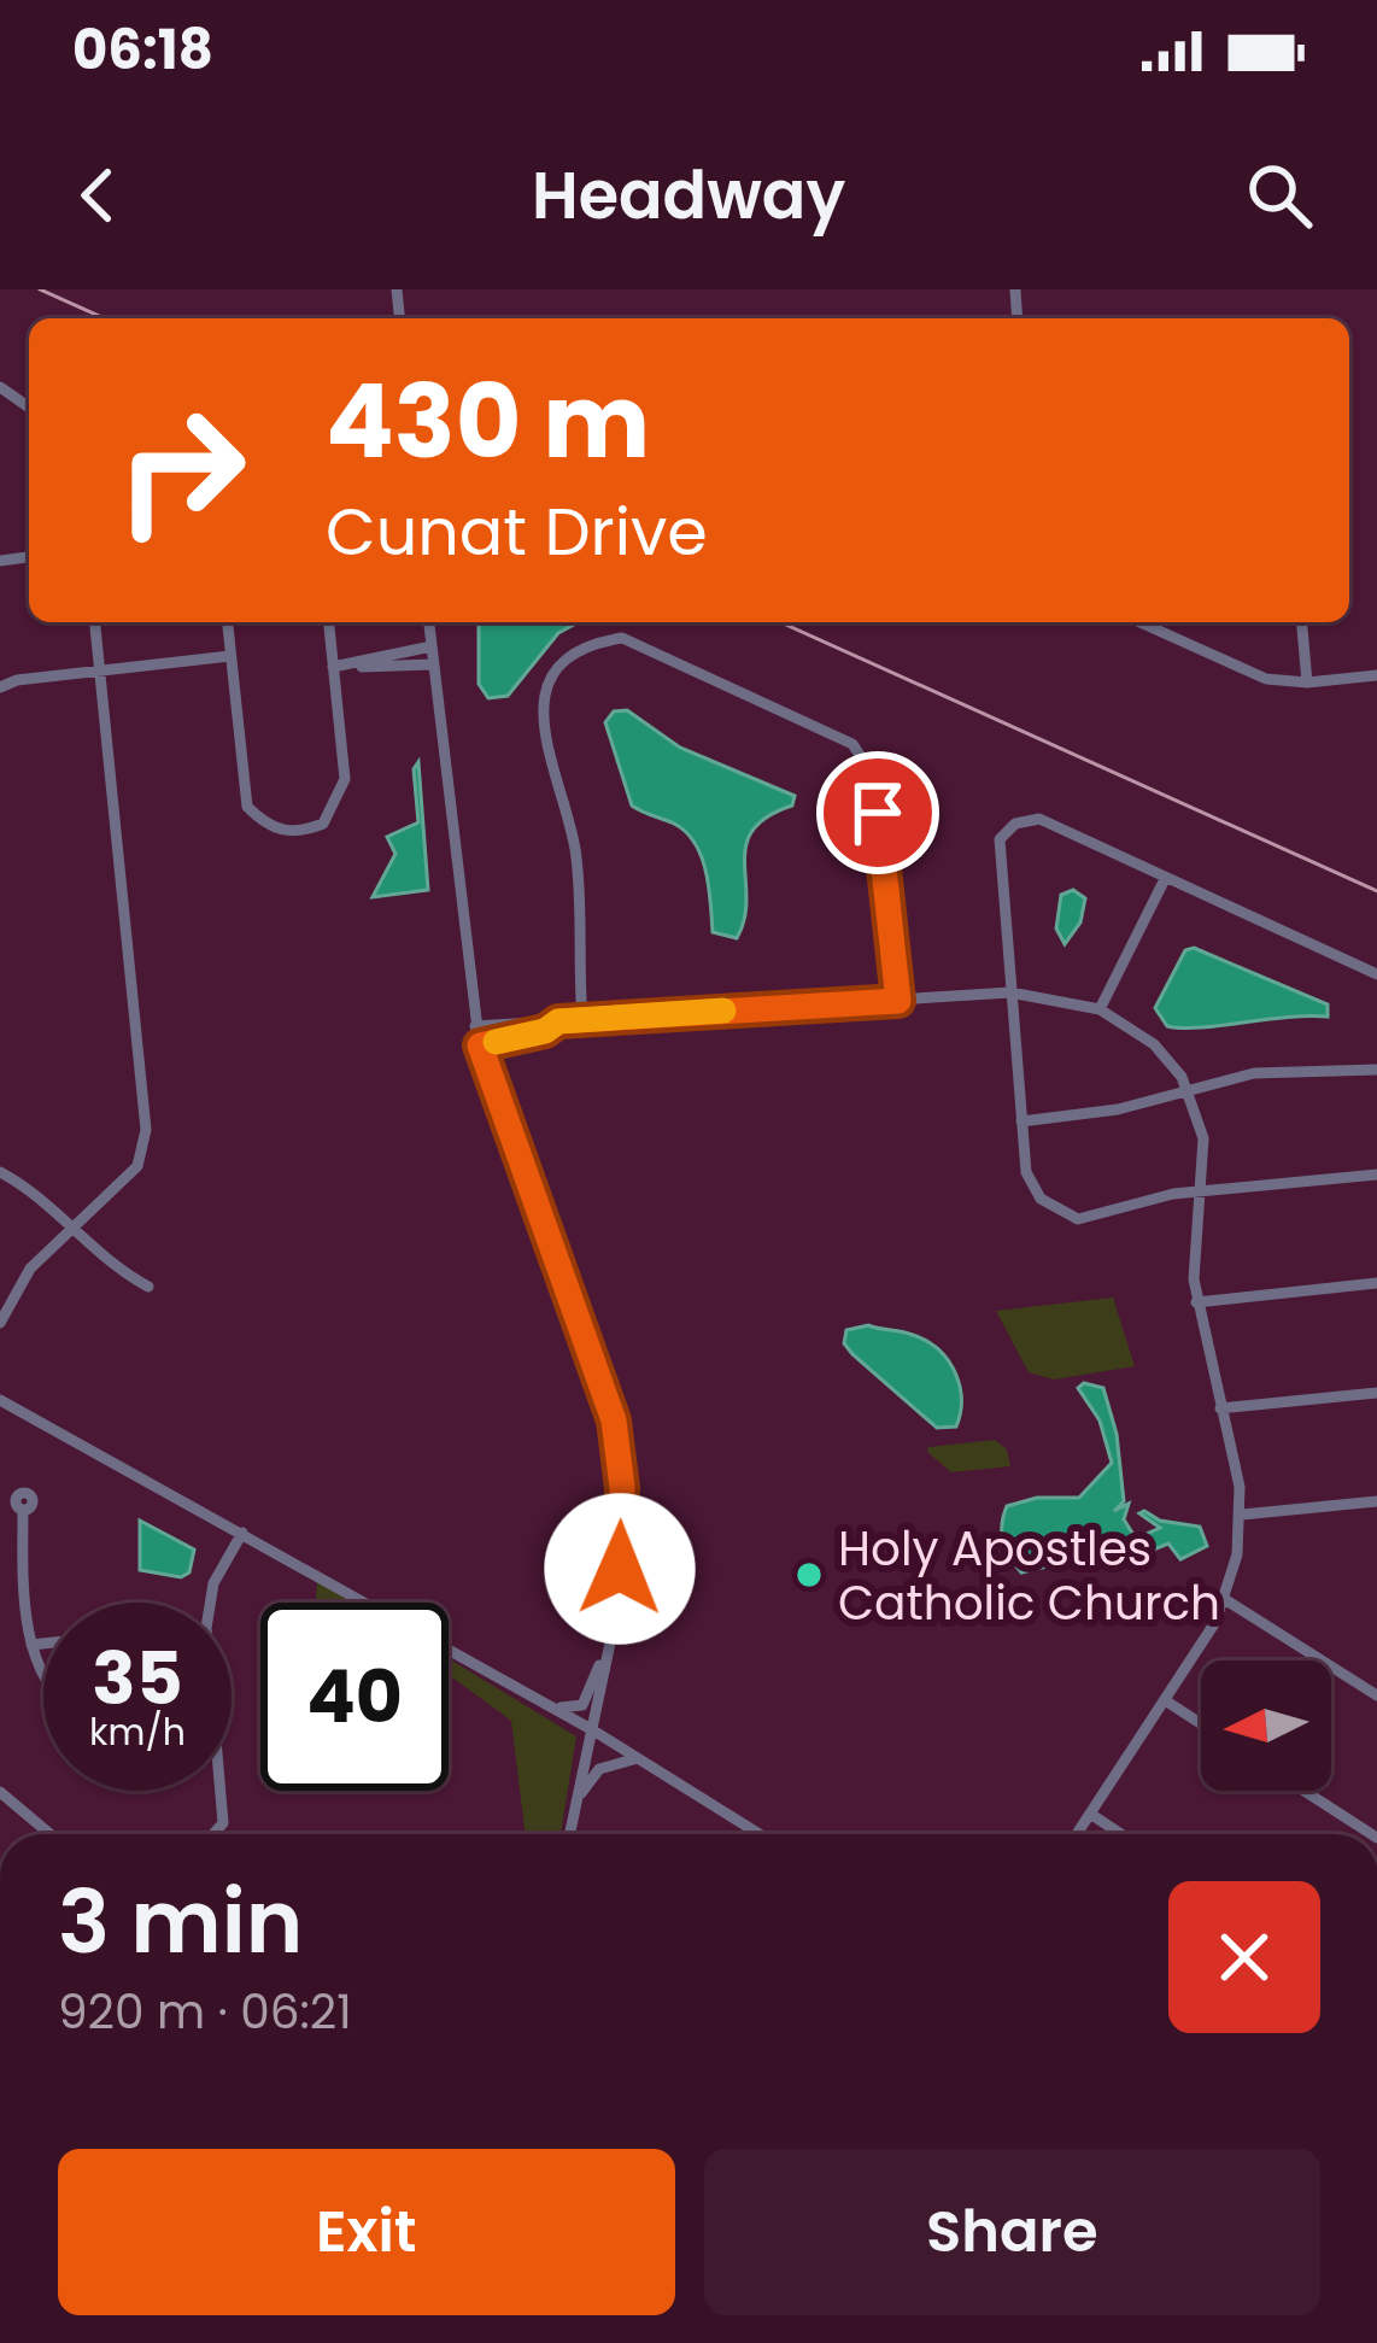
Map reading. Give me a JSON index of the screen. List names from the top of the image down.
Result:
{
  "places": ["Holy Apostles Catholic Church"],
  "north": "left",
  "page": {
    "status": "06:18",
    "header": "Headway",
    "turn": ["430 m", "Cunat Drive"],
    "speed": "35 km/h",
    "limit": "40",
    "heading": ["3 min", "920 m · 06:21"],
    "buttons": ["Exit", "Share"]
  }
}
